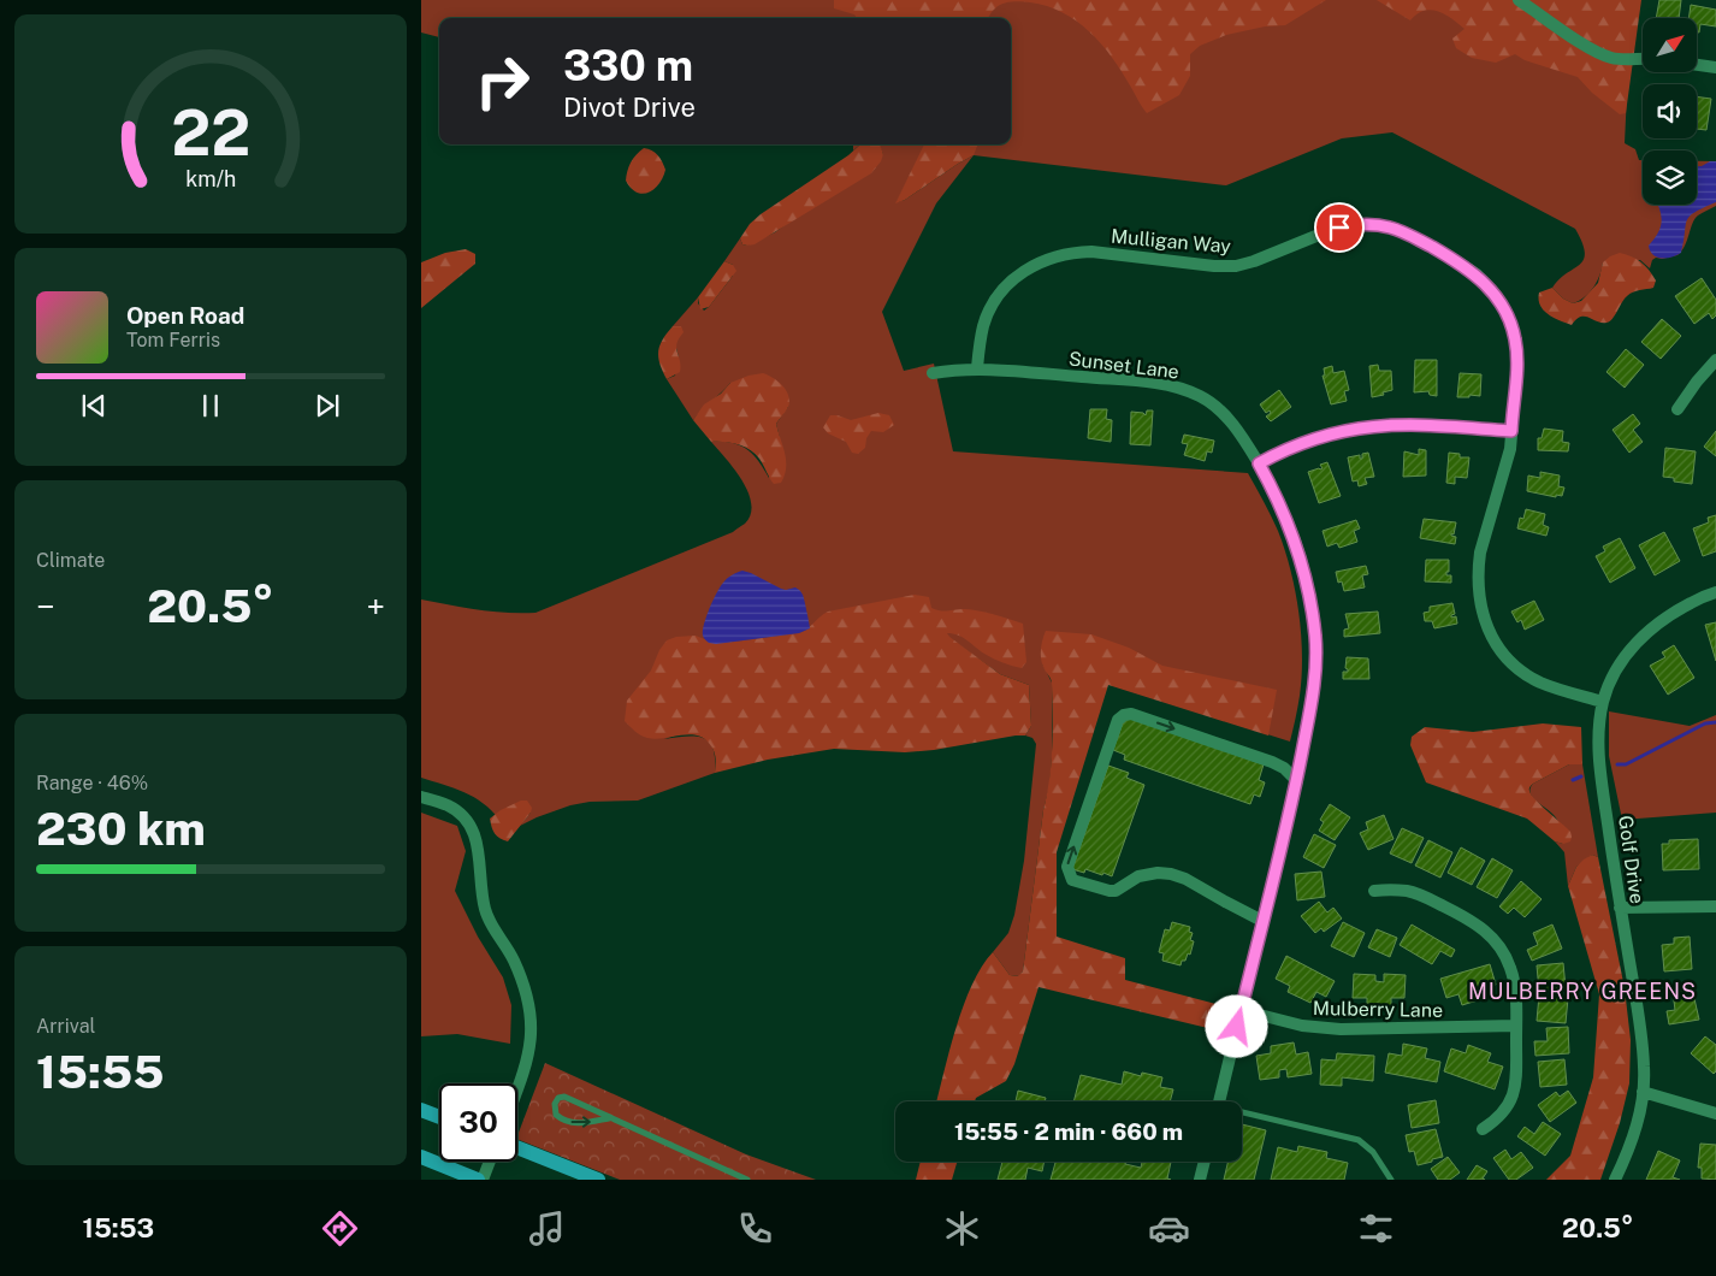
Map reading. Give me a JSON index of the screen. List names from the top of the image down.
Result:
{
  "streets": {
    "street": [
      "Mulligan Way",
      "Sunset Lane",
      "Golf Drive",
      "Mulberry Lane"
    ]
  },
  "crossings": [
    ["Mulligan Way", "Sunset Lane"],
    ["Mulligan Way", "Golf Drive"],
    ["Sunset Lane", "Mulberry Lane"]
  ],
  "districts": ["MULBERRY GREENS"],
  "north": "top right",
  "page": {
    "turn": ["330 m", "Divot Drive"],
    "song": ["Open Road", "Tom Ferris"],
    "tile": [
      "Climate",
      ["Range · 46%", "230 km"],
      ["Arrival", "15:55"]
    ],
    "heat": ["−", "20.5°", "+"],
    "limit": "30",
    "trip": "15:55 · 2 min · 660 m",
    "tabs": ["15:53", "20.5°"],
    "gauge": ["22", "km/h"]
  }
}
